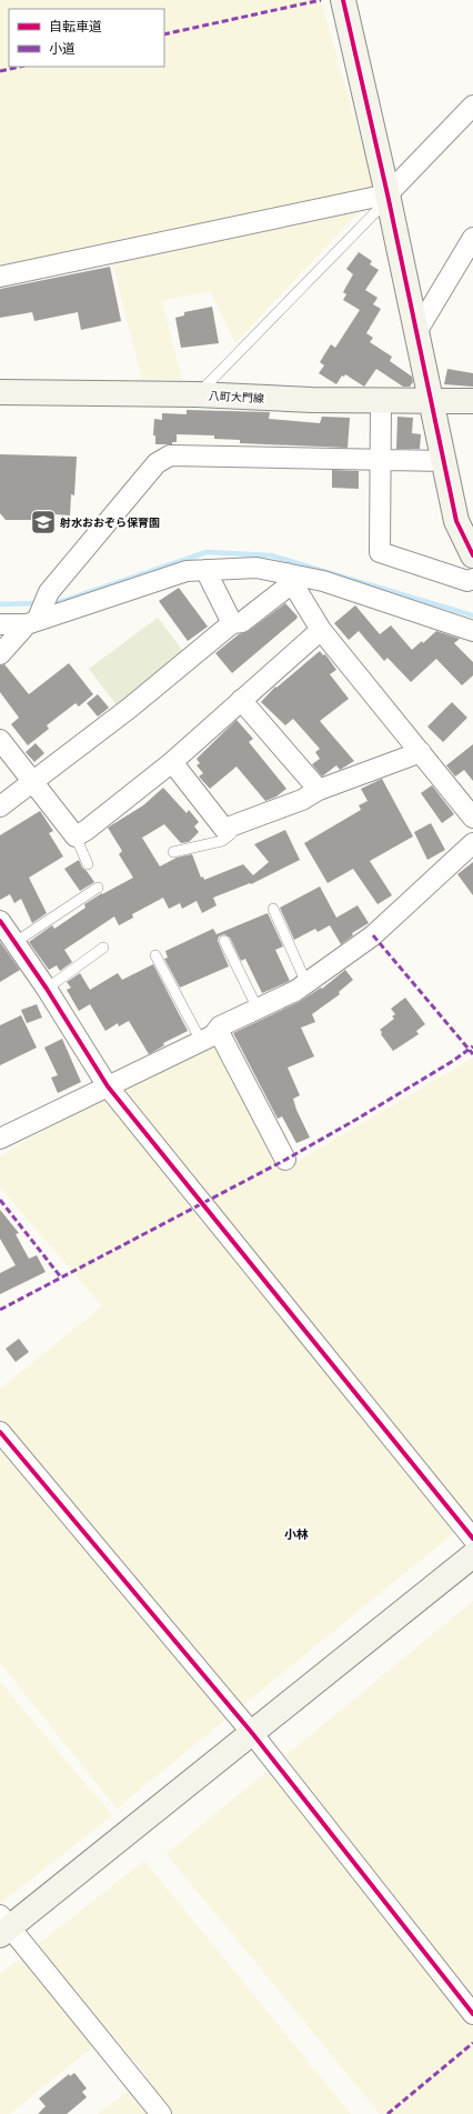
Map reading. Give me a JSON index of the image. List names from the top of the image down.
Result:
{
  "streets": {
    "street": ["八町大門線"]
  },
  "districts": ["小林"],
  "places": {
    "school or university": ["射水おおぞら保育園"]
  },
  "legend": ["自転車道", "小道"]
}
